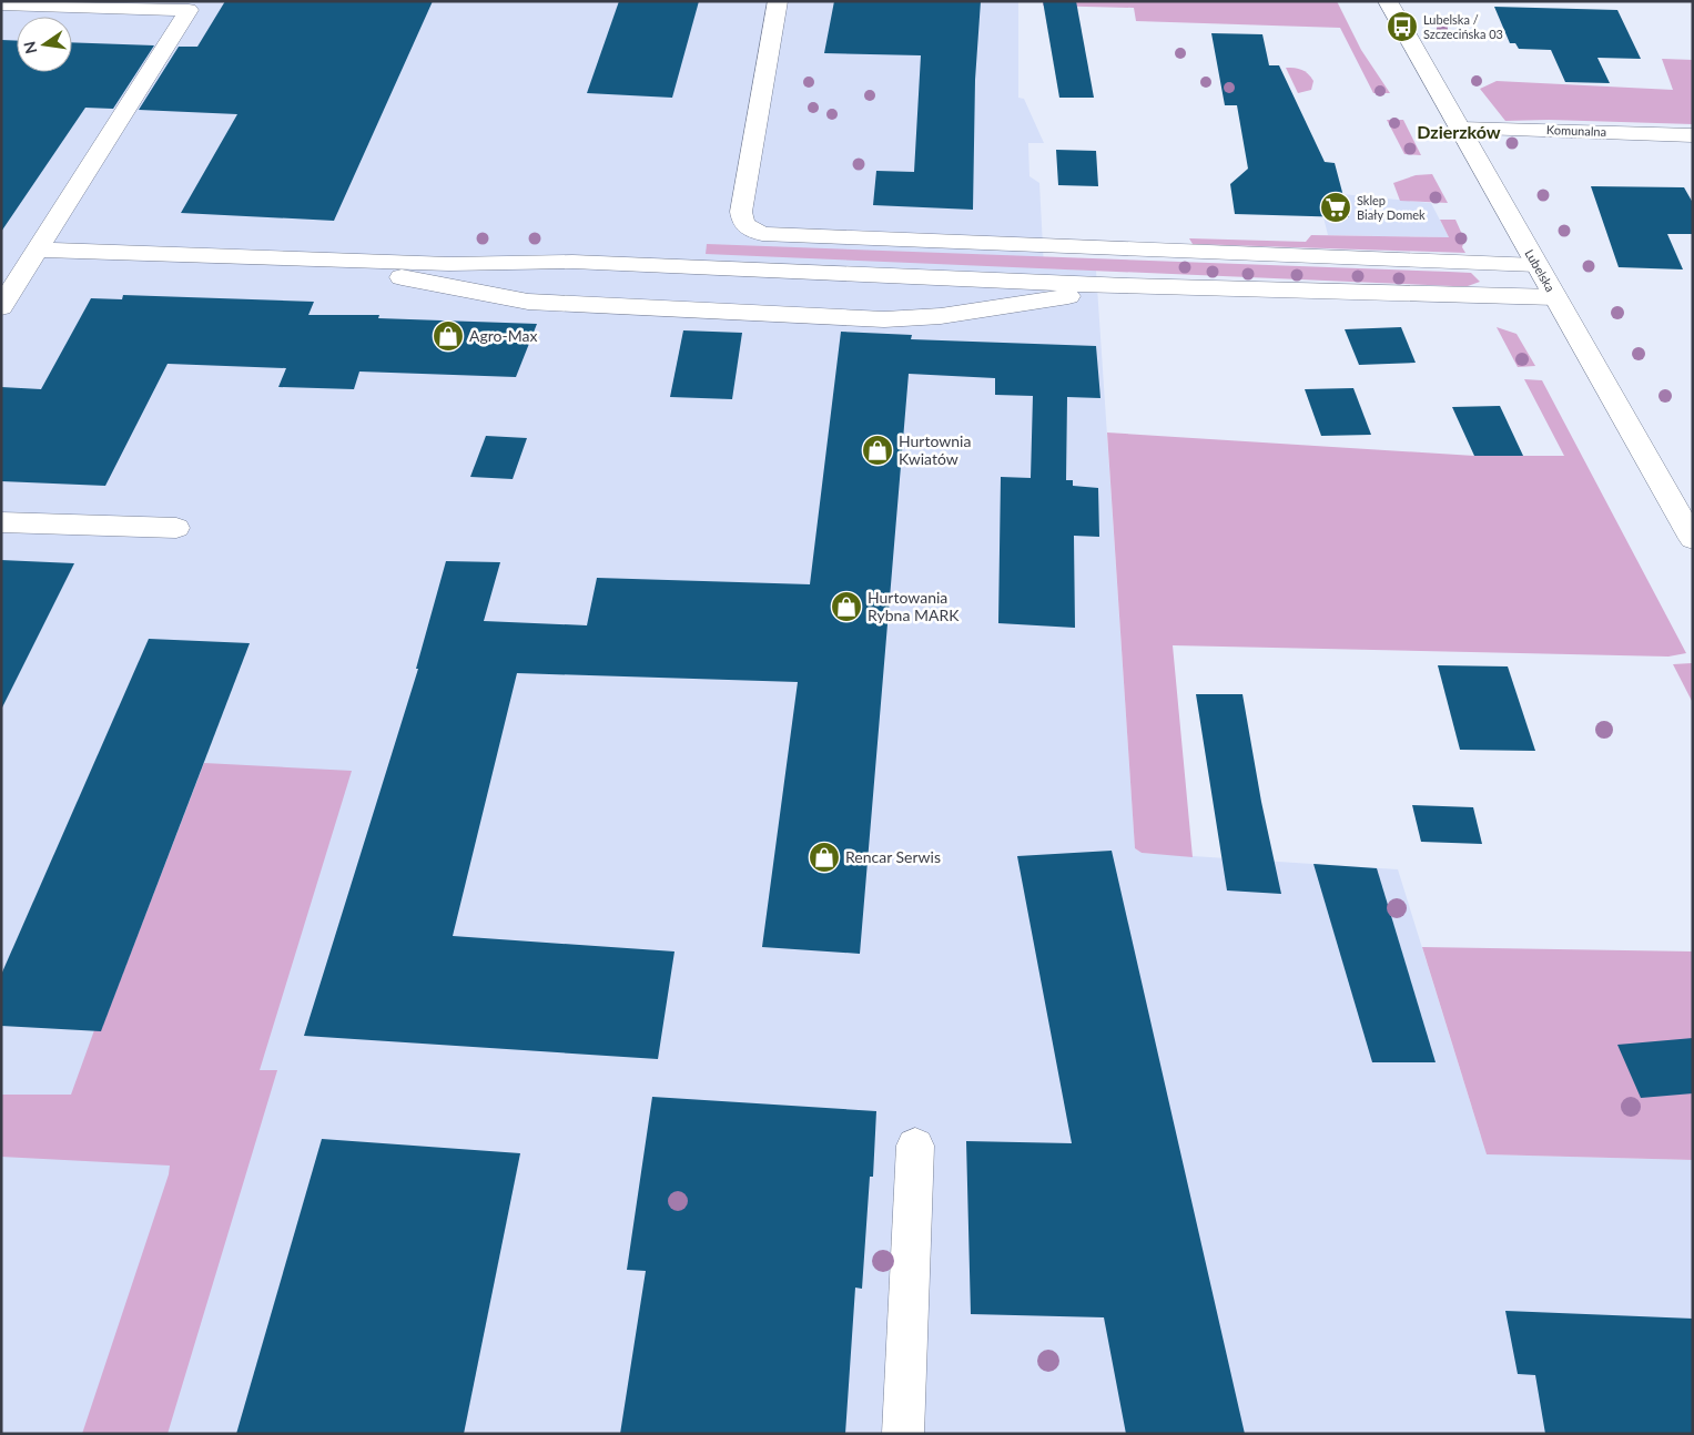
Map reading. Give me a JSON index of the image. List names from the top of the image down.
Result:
{
  "streets": {
    "main road": ["Komunalna", "Lubelska"]
  },
  "crossings": [
    ["Komunalna", "Lubelska"]
  ],
  "districts": ["Dzierzków"],
  "places": {
    "bus stop": ["Lubelska / Szczecińska 03"],
    "supermarket": ["Sklep Biały Domek"],
    "shop": [
      "Agro-Max",
      "Hurtownia Kwiatów",
      "Hurtowania Rybna MARK",
      "Rencar Serwis"
    ]
  },
  "north": "left"
}
